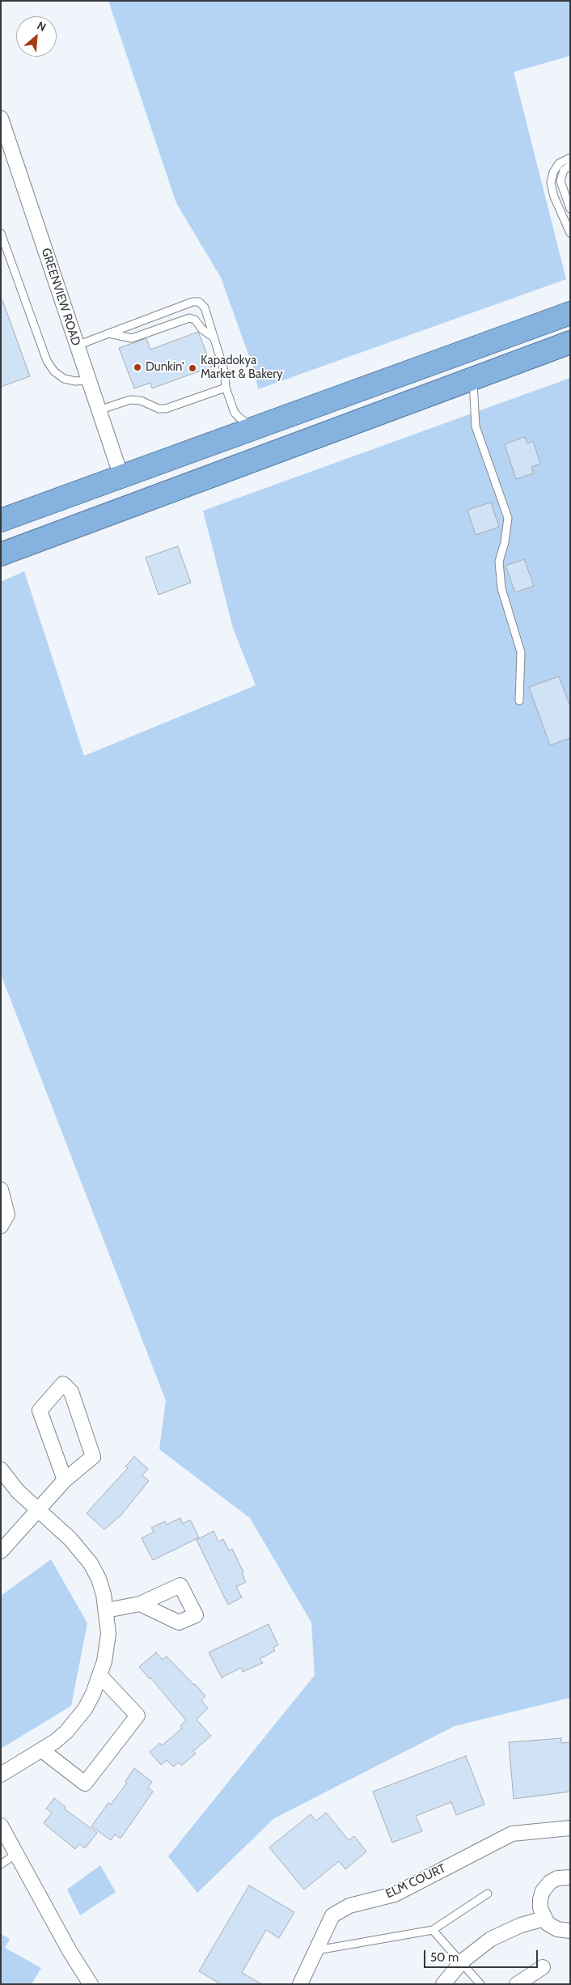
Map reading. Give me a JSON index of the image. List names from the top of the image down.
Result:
{
  "streets": {
    "street": ["GREENVIEW ROAD", "ELM COURT"]
  },
  "places": ["Dunkin'", "Kapadokya Market & Bakery"],
  "scale_bar": "50 m",
  "north": "top right"
}
